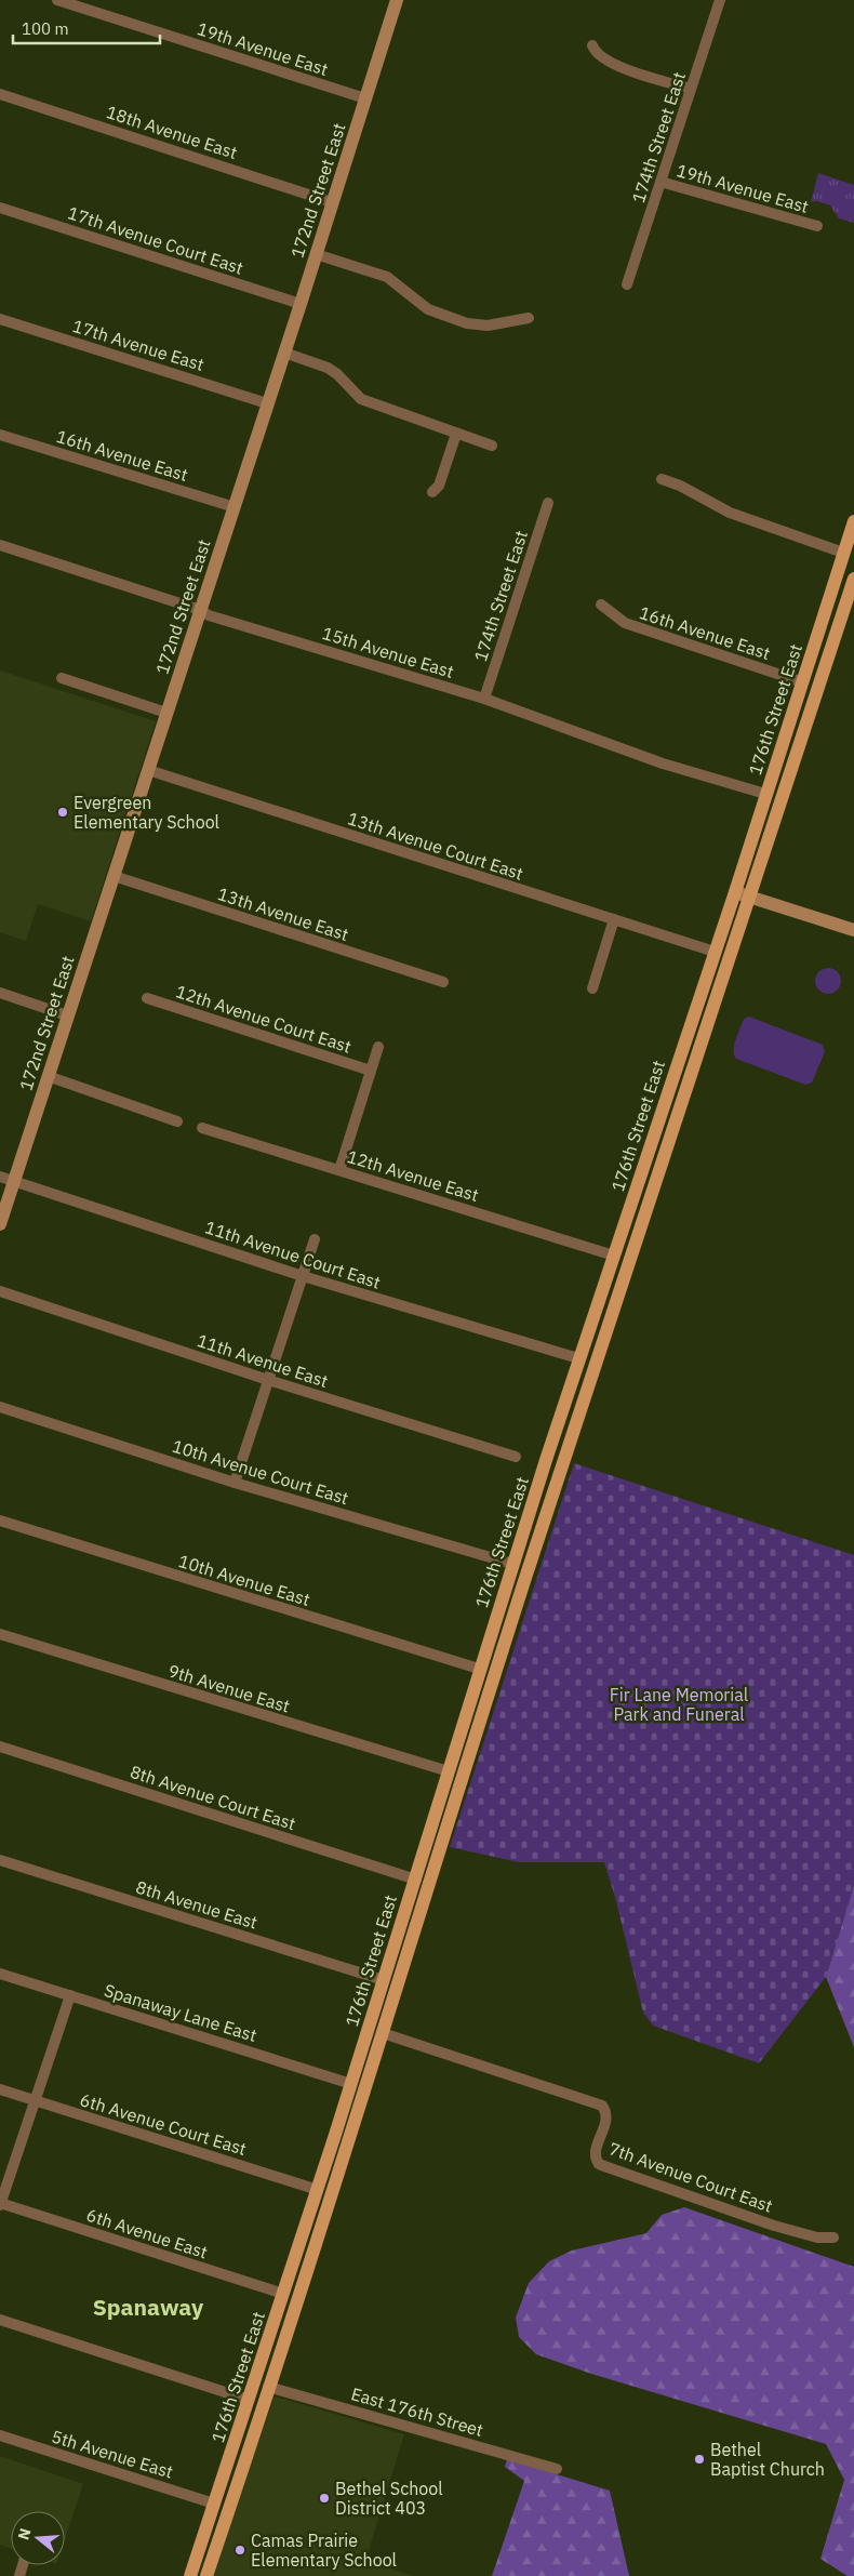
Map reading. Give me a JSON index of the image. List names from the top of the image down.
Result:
{
  "streets": {
    "main road": ["176th Street East"],
    "street": [
      "19th Avenue East",
      "18th Avenue East",
      "174th Street East",
      "172nd Street East",
      "17th Avenue Court East",
      "17th Avenue East",
      "16th Avenue East",
      "15th Avenue East",
      "13th Avenue Court East",
      "13th Avenue East",
      "12th Avenue Court East",
      "12th Avenue East",
      "11th Avenue Court East",
      "11th Avenue East",
      "10th Avenue Court East",
      "10th Avenue East",
      "9th Avenue East",
      "8th Avenue Court East",
      "8th Avenue East",
      "Spanaway Lane East",
      "6th Avenue Court East",
      "7th Avenue Court East",
      "6th Avenue East",
      "East 176th Street",
      "5th Avenue East"
    ]
  },
  "crossings": [
    ["19th Avenue East", "174th Street East"],
    ["19th Avenue East", "172nd Street East"],
    ["18th Avenue East", "172nd Street East"],
    ["174th Street East", "15th Avenue East"],
    ["172nd Street East", "17th Avenue Court East"],
    ["172nd Street East", "17th Avenue East"],
    ["172nd Street East", "16th Avenue East"],
    ["172nd Street East", "15th Avenue East"],
    ["172nd Street East", "13th Avenue Court East"],
    ["172nd Street East", "13th Avenue East"],
    ["172nd Street East", "11th Avenue Court East"],
    ["16th Avenue East", "176th Street East"],
    ["15th Avenue East", "176th Street East"],
    ["176th Street East", "13th Avenue Court East"],
    ["176th Street East", "12th Avenue East"],
    ["176th Street East", "11th Avenue Court East"],
    ["176th Street East", "10th Avenue Court East"],
    ["176th Street East", "10th Avenue East"],
    ["176th Street East", "9th Avenue East"],
    ["176th Street East", "8th Avenue Court East"],
    ["176th Street East", "8th Avenue East"],
    ["176th Street East", "Spanaway Lane East"],
    ["176th Street East", "6th Avenue Court East"],
    ["176th Street East", "7th Avenue Court East"],
    ["176th Street East", "6th Avenue East"],
    ["176th Street East", "East 176th Street"],
    ["176th Street East", "5th Avenue East"]
  ],
  "districts": ["Spanaway"],
  "parks": ["Fir Lane Memorial Park and Funeral"],
  "places": [
    "Evergreen Elementary School",
    "Bethel Baptist Church",
    "Bethel School District 403",
    "Camas Prairie Elementary School"
  ],
  "scale_bar": "100 m",
  "north": "left"
}
